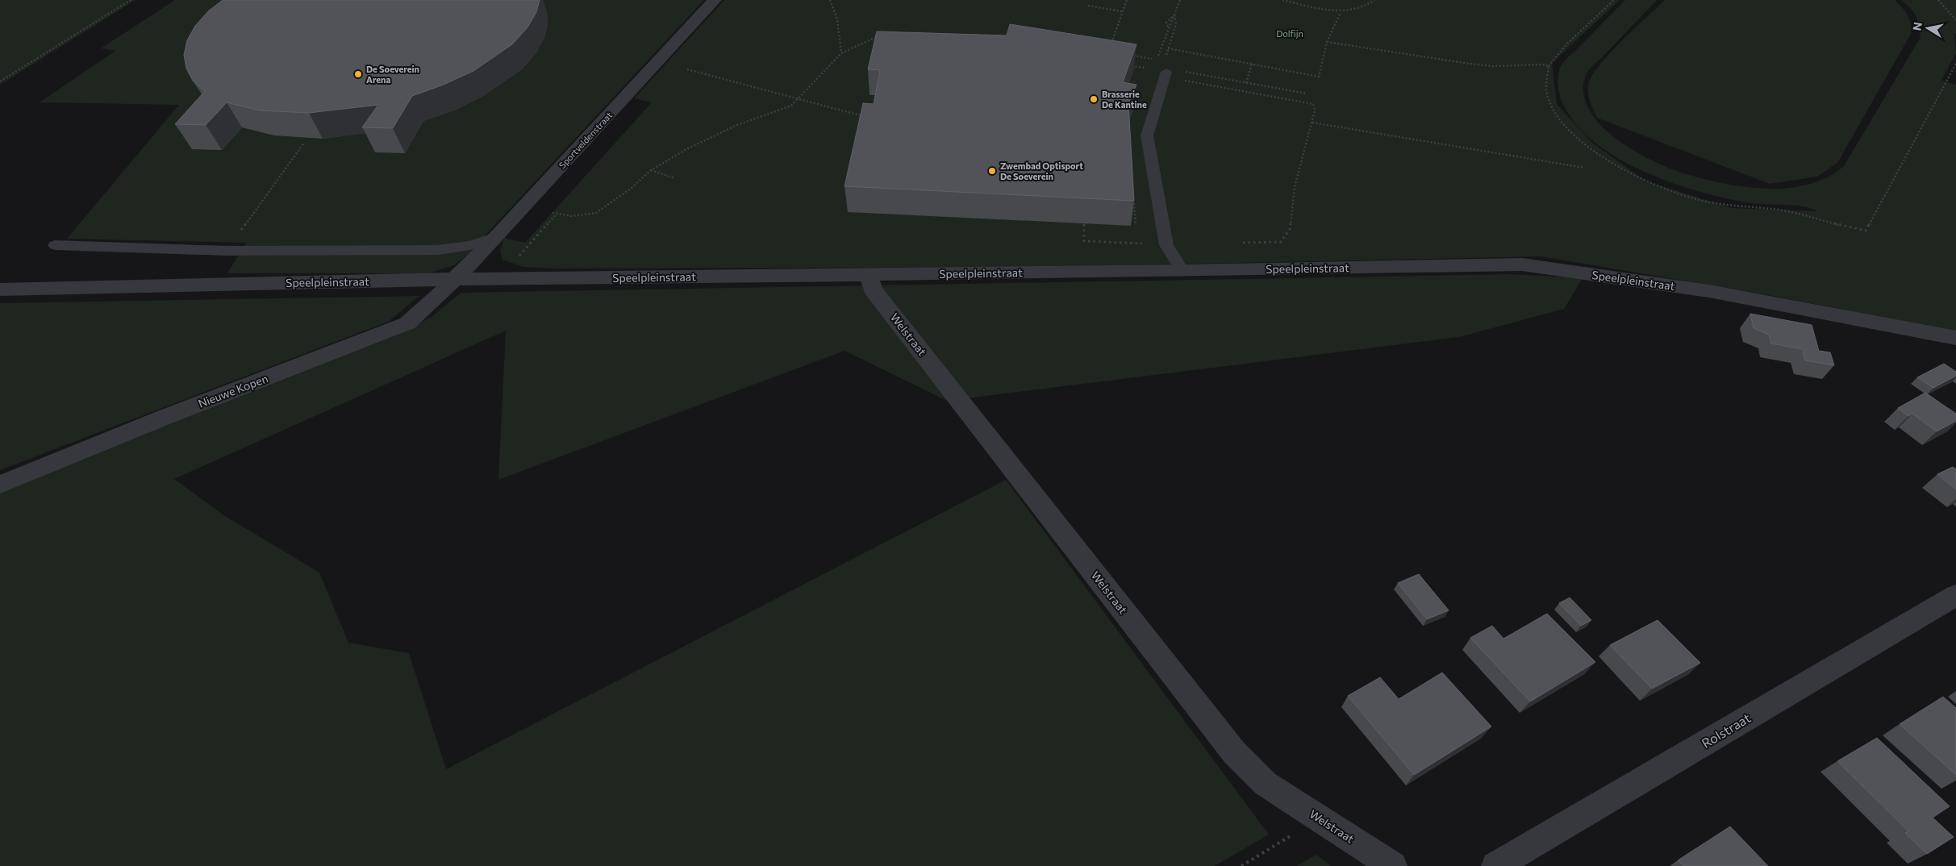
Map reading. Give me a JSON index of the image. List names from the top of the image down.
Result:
{
  "streets": {
    "street": [
      "Sportveldenstraat",
      "Speelpleinstraat",
      "Welstraat",
      "Nieuwe Kopen",
      "Rolstraat"
    ]
  },
  "crossings": [
    ["Sportveldenstraat", "Speelpleinstraat"],
    ["Sportveldenstraat", "Nieuwe Kopen"],
    ["Speelpleinstraat", "Welstraat"],
    ["Speelpleinstraat", "Nieuwe Kopen"]
  ],
  "parks": ["Dolfijn"],
  "places": ["De Soeverein Arena", "Brasserie De Kantine", "Zwembad Optisport De Soeverein"],
  "north": "left"
}
